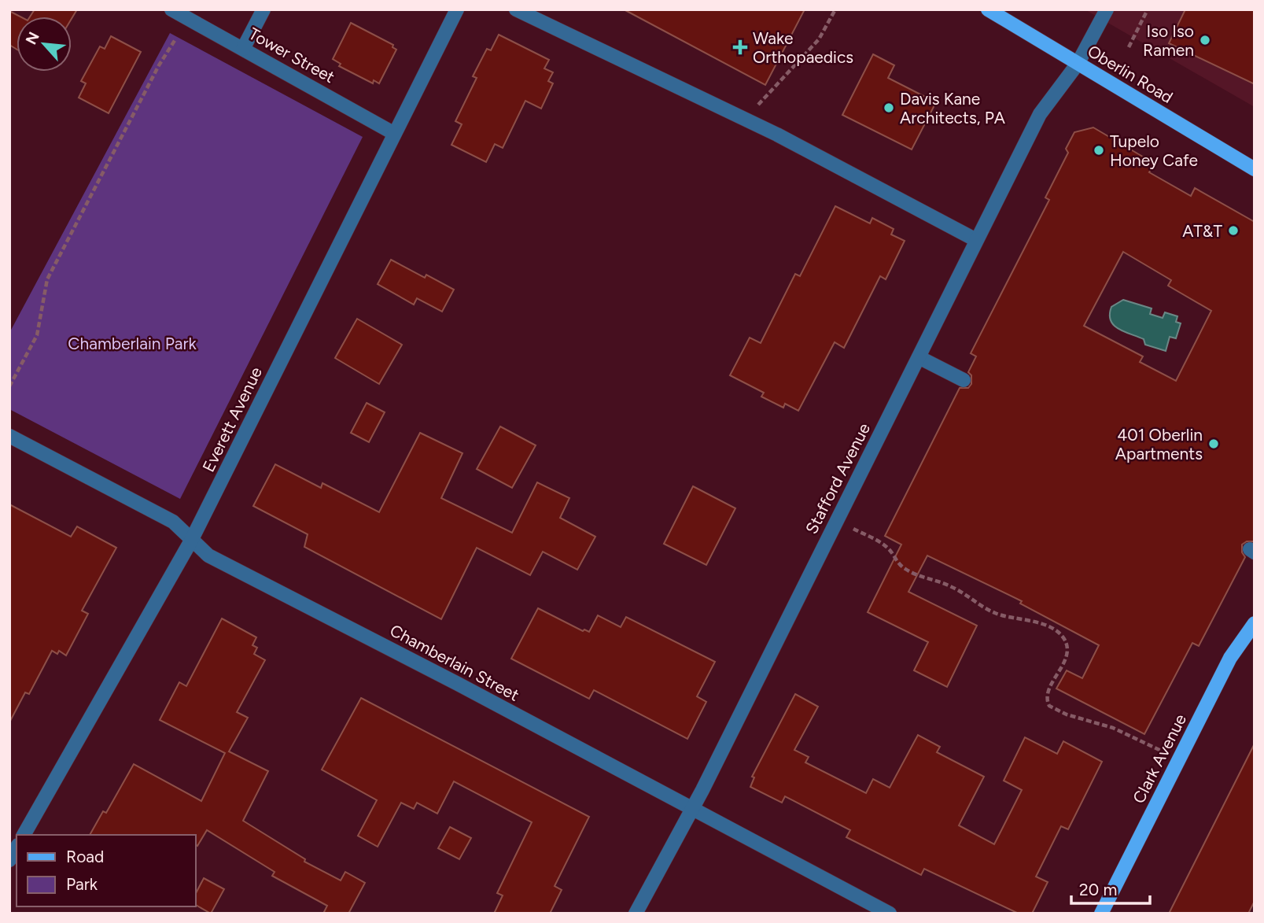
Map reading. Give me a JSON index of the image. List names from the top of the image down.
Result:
{
  "streets": {
    "main road": ["Oberlin Road", "Clark Avenue"],
    "street": [
      "Tower Street",
      "Everett Avenue",
      "Stafford Avenue",
      "Chamberlain Street"
    ]
  },
  "crossings": [
    ["Tower Street", "Everett Avenue"],
    ["Oberlin Road", "Stafford Avenue"],
    ["Everett Avenue", "Chamberlain Street"],
    ["Stafford Avenue", "Chamberlain Street"]
  ],
  "parks": ["Chamberlain Park"],
  "places": {
    "other": [
      "Iso Iso Ramen",
      "Davis Kane Architects, PA",
      "Tupelo Honey Cafe",
      "AT&T",
      "401 Oberlin Apartments"
    ],
    "health": ["Wake Orthopaedics"]
  },
  "legend": ["Road", "Park"],
  "scale_bar": "20 m",
  "north": "top left"
}
